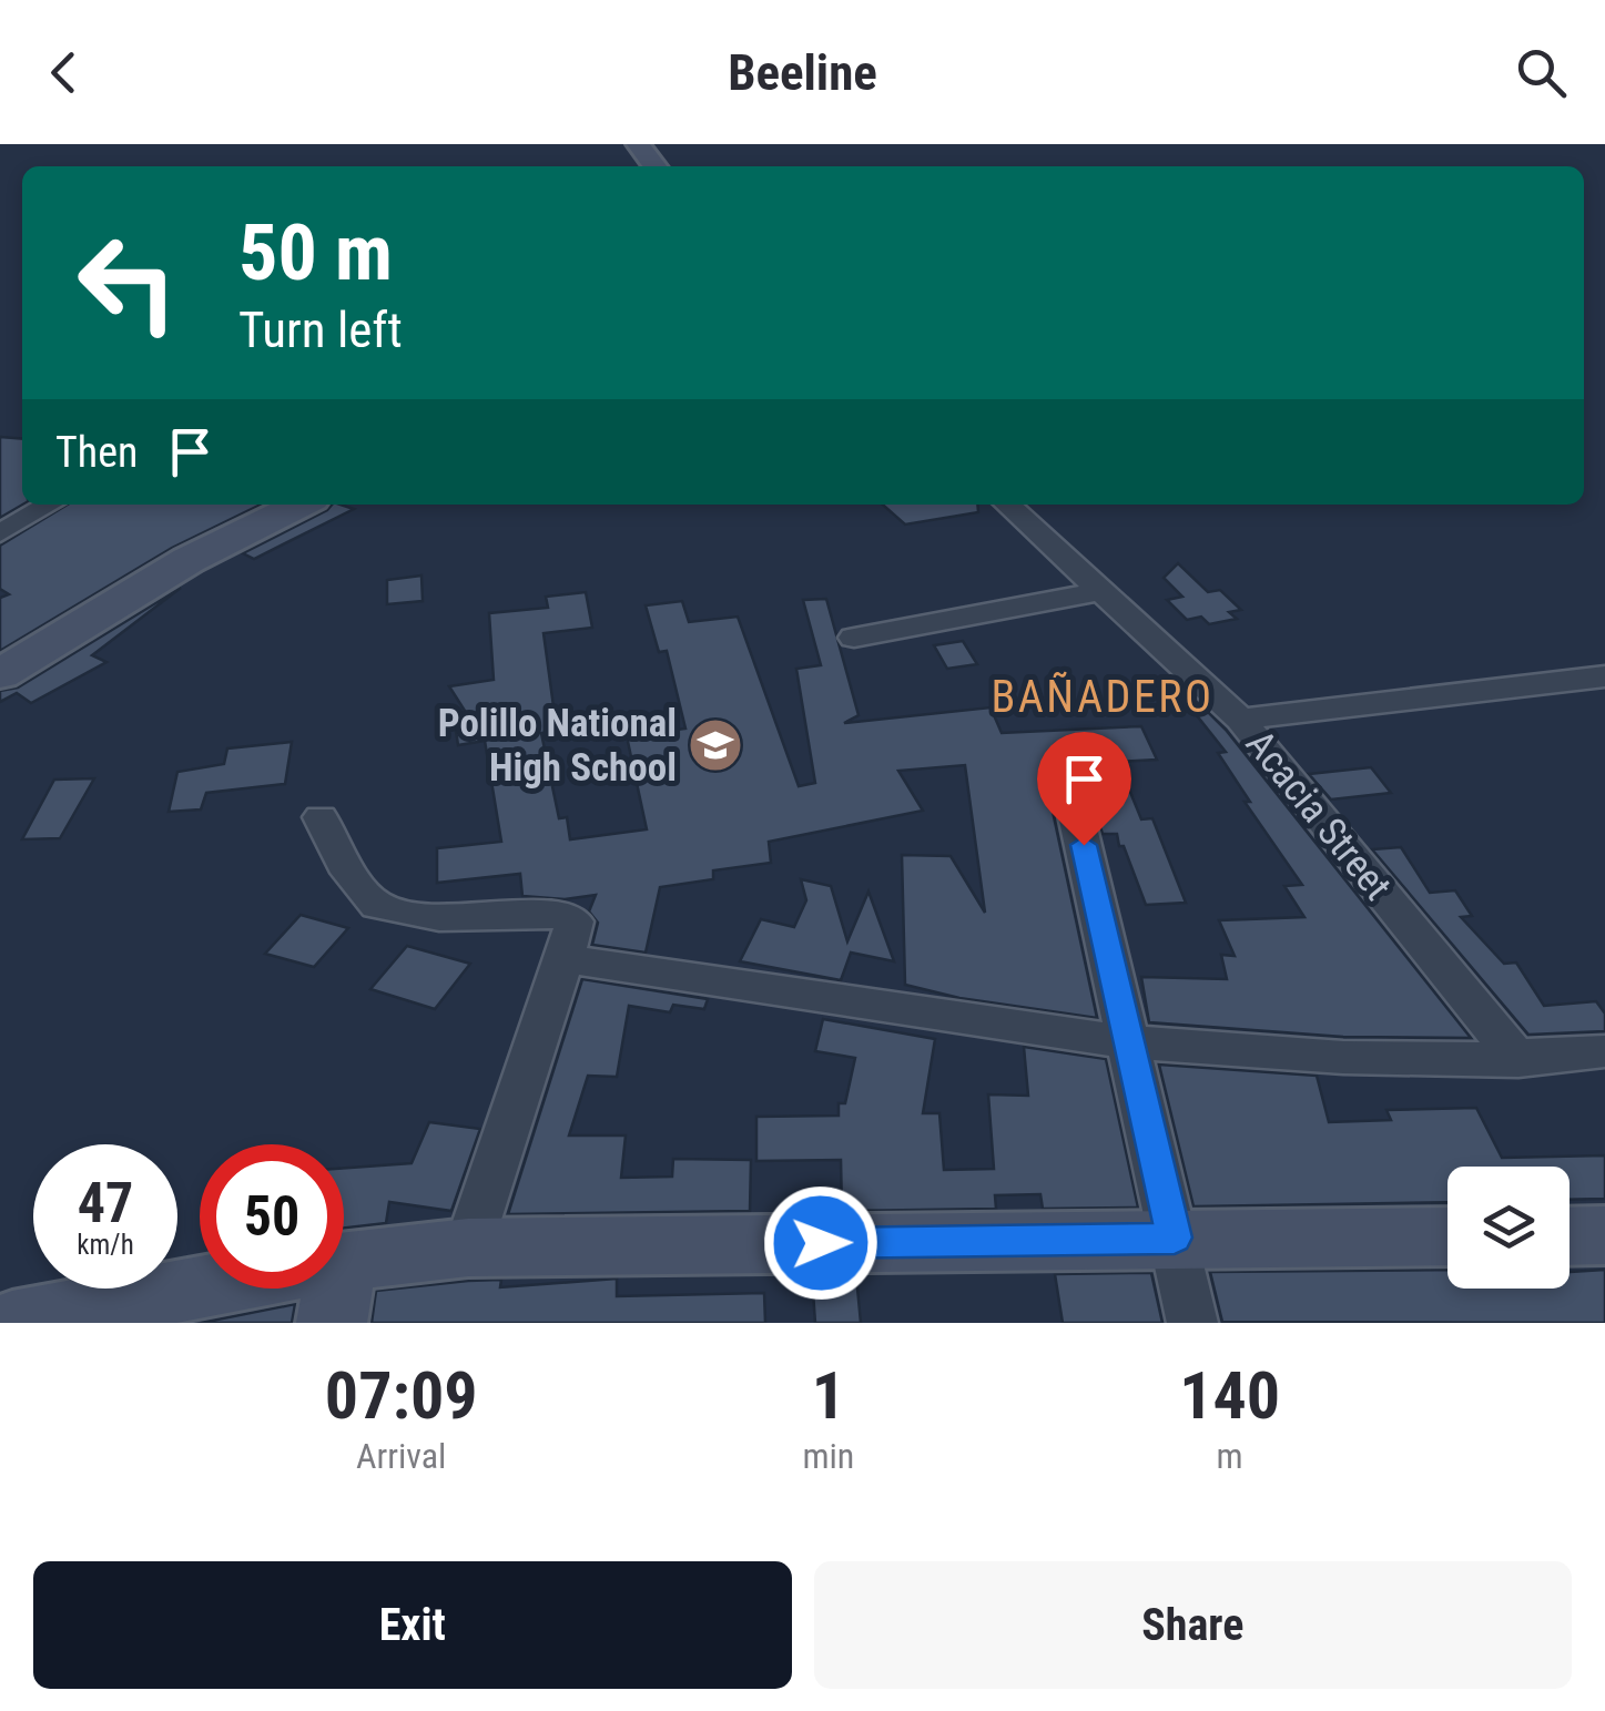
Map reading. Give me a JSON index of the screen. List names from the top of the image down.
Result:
{
  "streets": {
    "street": ["Acacia Street"]
  },
  "districts": ["BAÑADERO"],
  "places": {
    "school or university": ["Polillo National High School"]
  },
  "page": {
    "header": "Beeline",
    "turn": ["50 m", "Turn left"],
    "then": "Then",
    "speed": "47 km/h",
    "limit": "50",
    "eta": [
      "07:09",
      "Arrival",
      "1",
      "min",
      "140",
      "m"
    ],
    "buttons": ["Exit", "Share"]
  }
}
